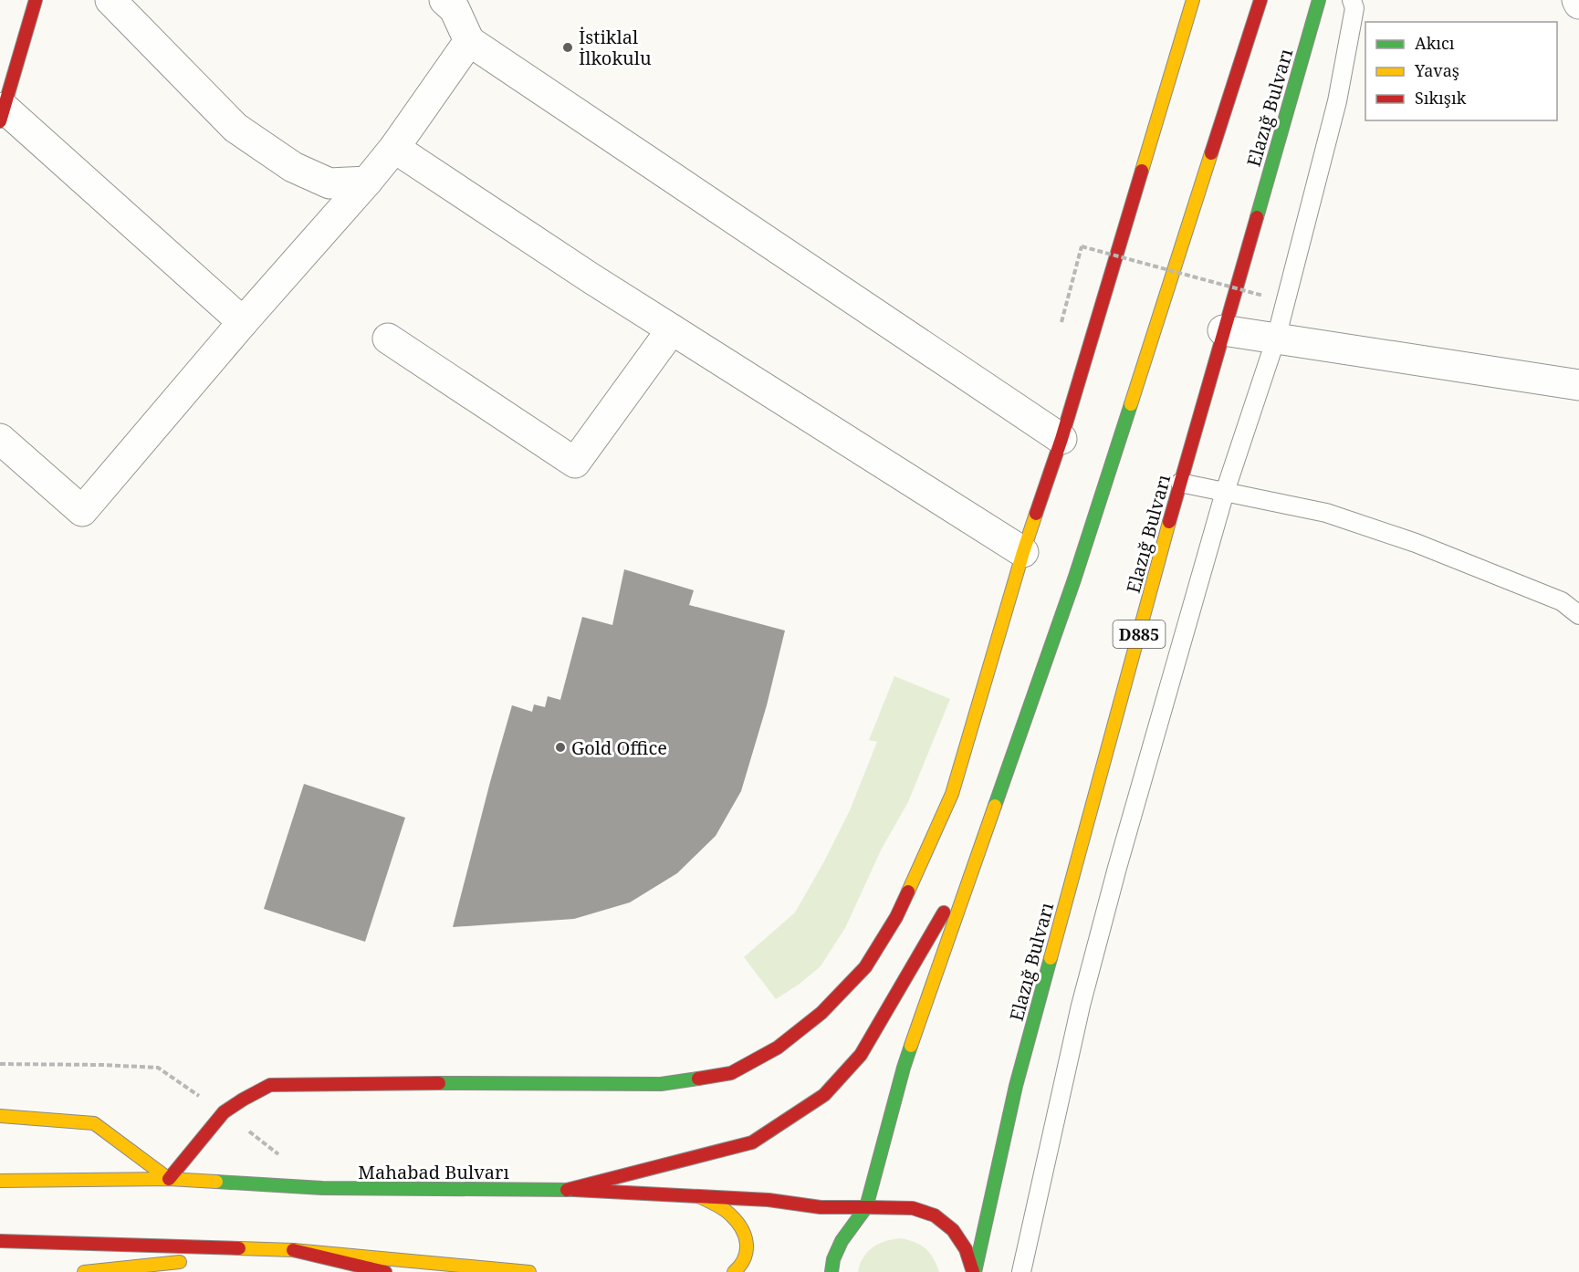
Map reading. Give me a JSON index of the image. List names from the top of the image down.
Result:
{
  "streets": {
    "main road": ["Elazığ Bulvarı", "D885", "Mahabad Bulvarı"]
  },
  "crossings": [
    ["Elazığ Bulvarı", "Mahabad Bulvarı"]
  ],
  "places": ["İstiklal İlkokulu", "Gold Office"],
  "legend": ["Akıcı", "Yavaş", "Sıkışık"]
}
